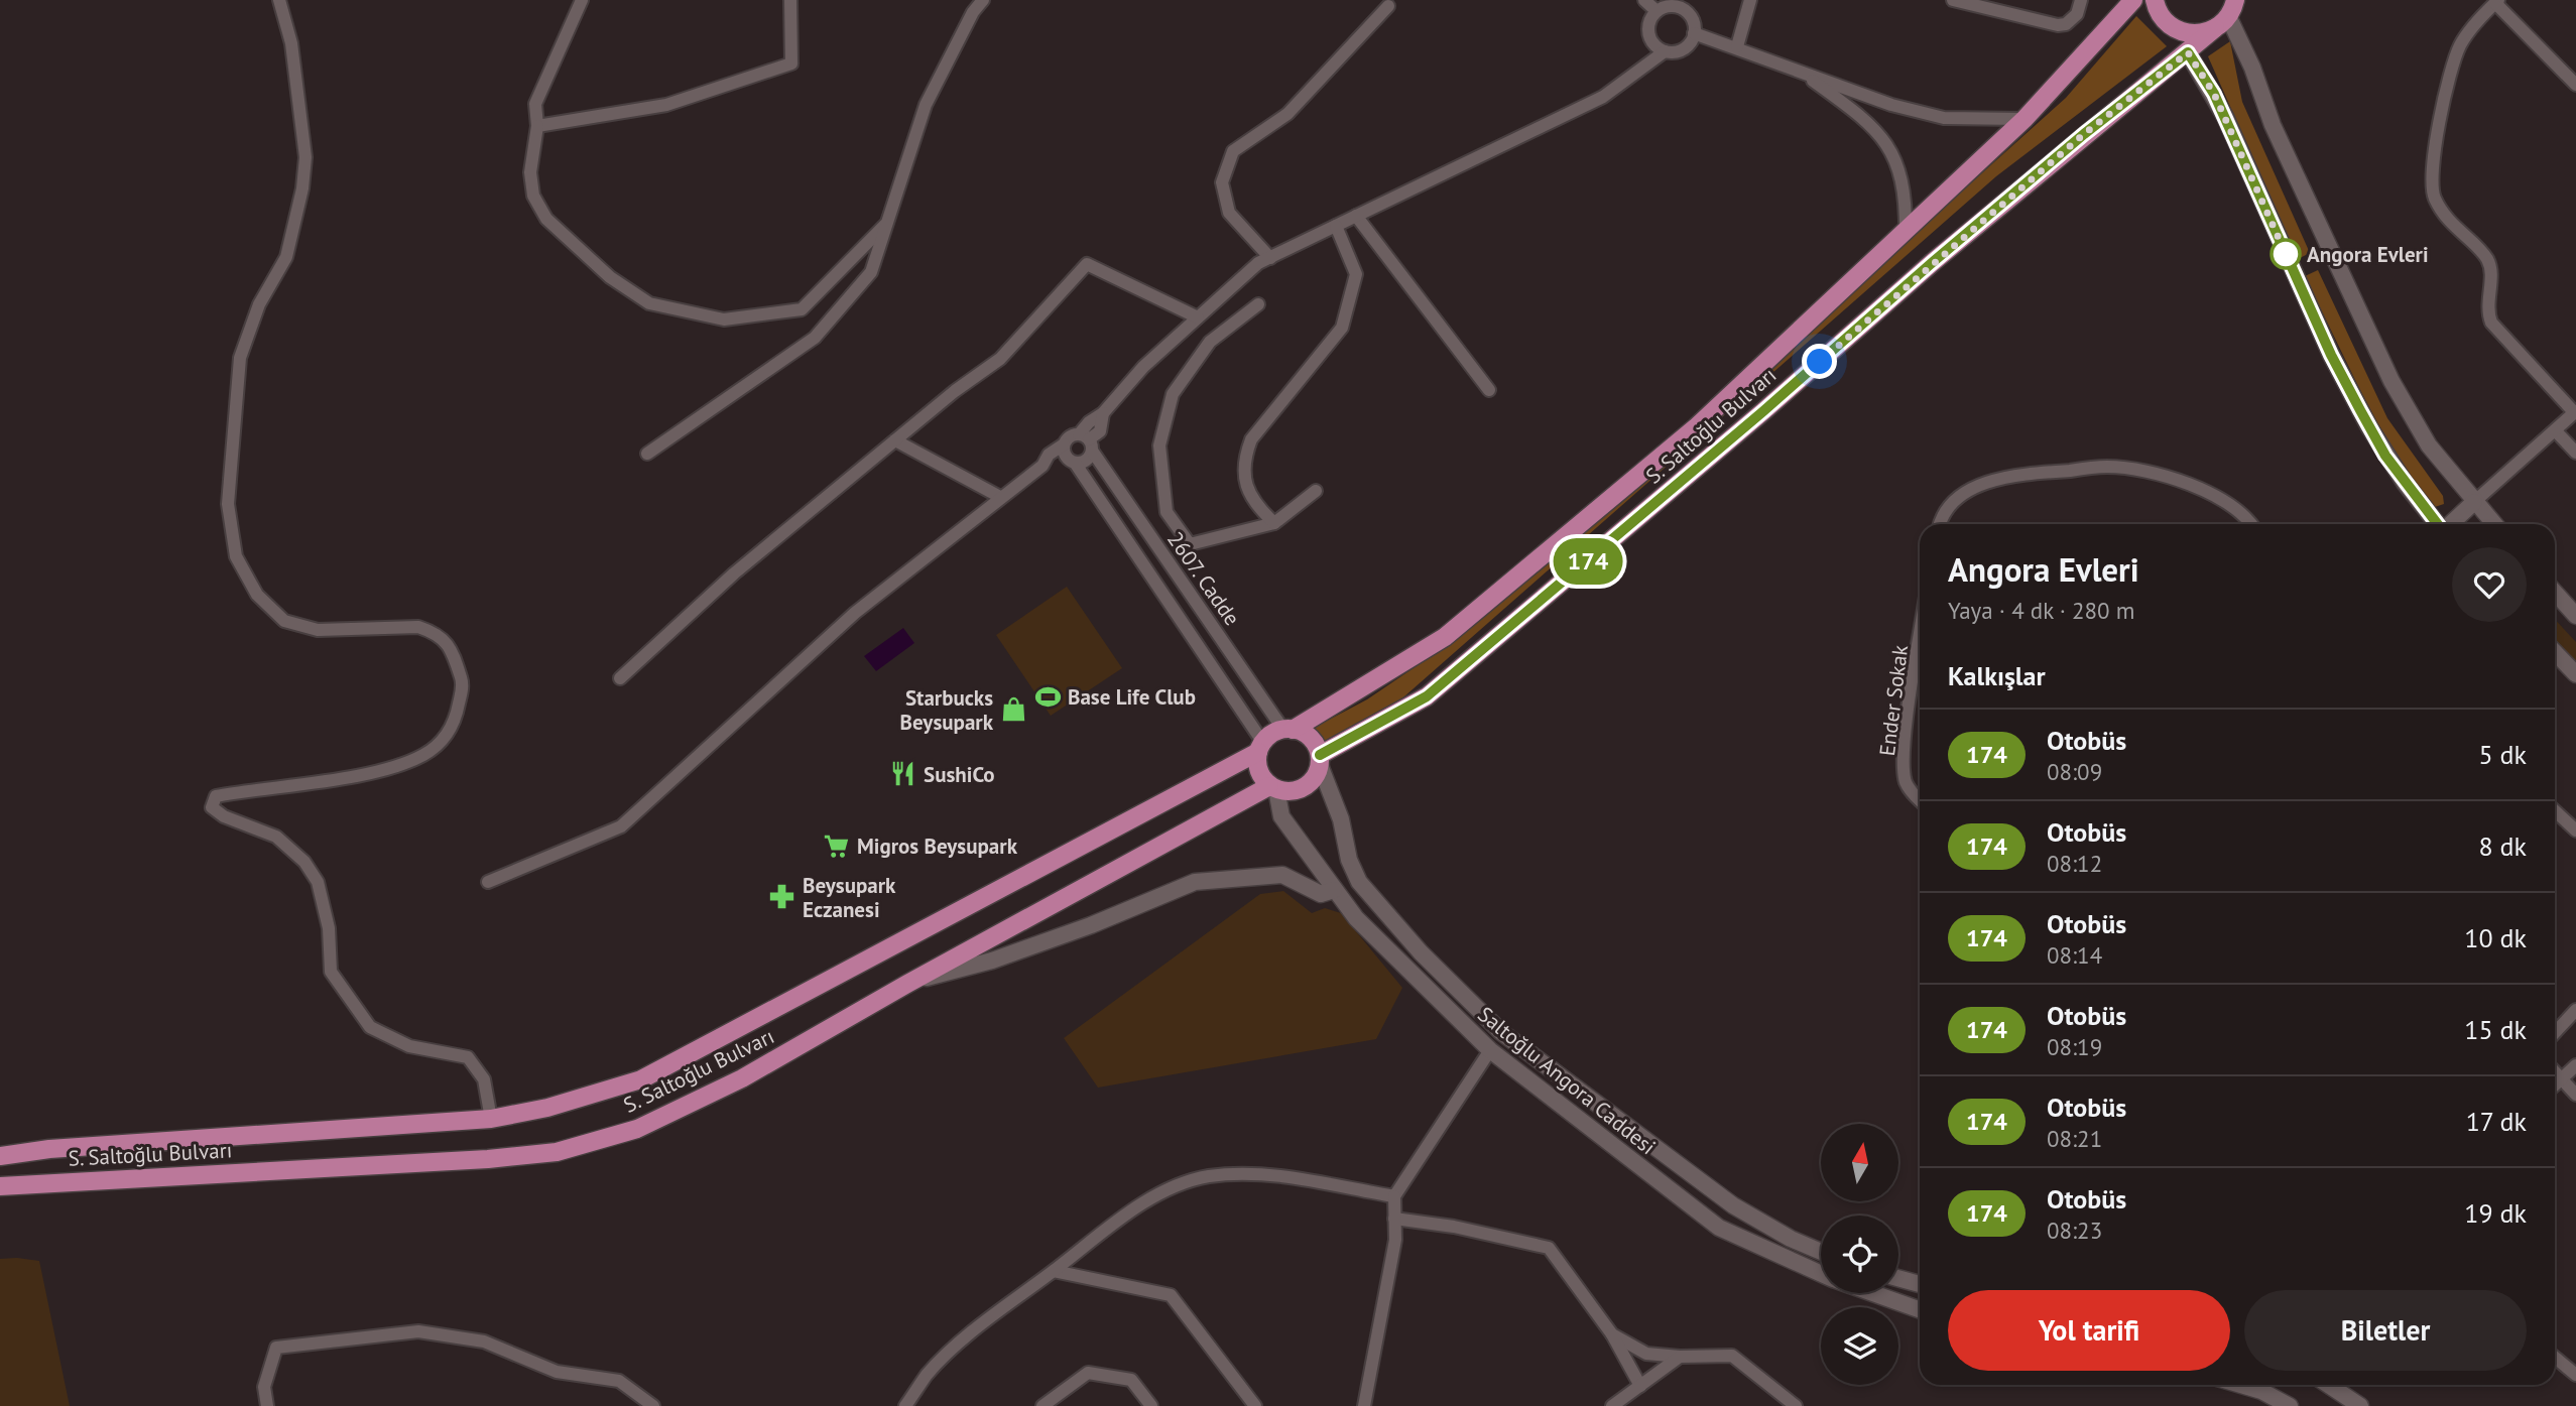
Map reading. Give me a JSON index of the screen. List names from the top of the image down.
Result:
{
  "streets": {
    "main road": ["S. Saltoğlu Bulvarı"],
    "street": ["2607. Cadde", "Ender Sokak", "Saltoğlu Angora Caddesi"]
  },
  "crossings": [
    ["S. Saltoğlu Bulvarı", "2607. Cadde"],
    ["S. Saltoğlu Bulvarı", "Saltoğlu Angora Caddesi"],
    ["2607. Cadde", "Saltoğlu Angora Caddesi"]
  ],
  "places": {
    "other": ["Angora Evleri"],
    "sports": ["Base Life Club"],
    "shop": ["Starbucks Beysupark"],
    "restaurant": ["SushiCo"],
    "supermarket": ["Migros Beysupark"],
    "pharmacy": ["Beysupark Eczanesi"]
  },
  "lines": ["bus line 174"],
  "north": "top",
  "page": {
    "on_map": "174",
    "heading": [
      ["Angora Evleri", "Yaya · 4 dk · 280 m"],
      "Kalkışlar"
    ],
    "list": [
      {
        "mark": "174",
        "name": "Otobüs",
        "note": "08:09",
        "value": "5 dk"
      },
      {
        "mark": "174",
        "name": "Otobüs",
        "note": "08:12",
        "value": "8 dk"
      },
      {
        "mark": "174",
        "name": "Otobüs",
        "note": "08:14",
        "value": "10 dk"
      },
      {
        "mark": "174",
        "name": "Otobüs",
        "note": "08:19",
        "value": "15 dk"
      },
      {
        "mark": "174",
        "name": "Otobüs",
        "note": "08:21",
        "value": "17 dk"
      },
      {
        "mark": "174",
        "name": "Otobüs",
        "note": "08:23",
        "value": "19 dk"
      }
    ],
    "buttons": ["Yol tarifi", "Biletler"]
  }
}
